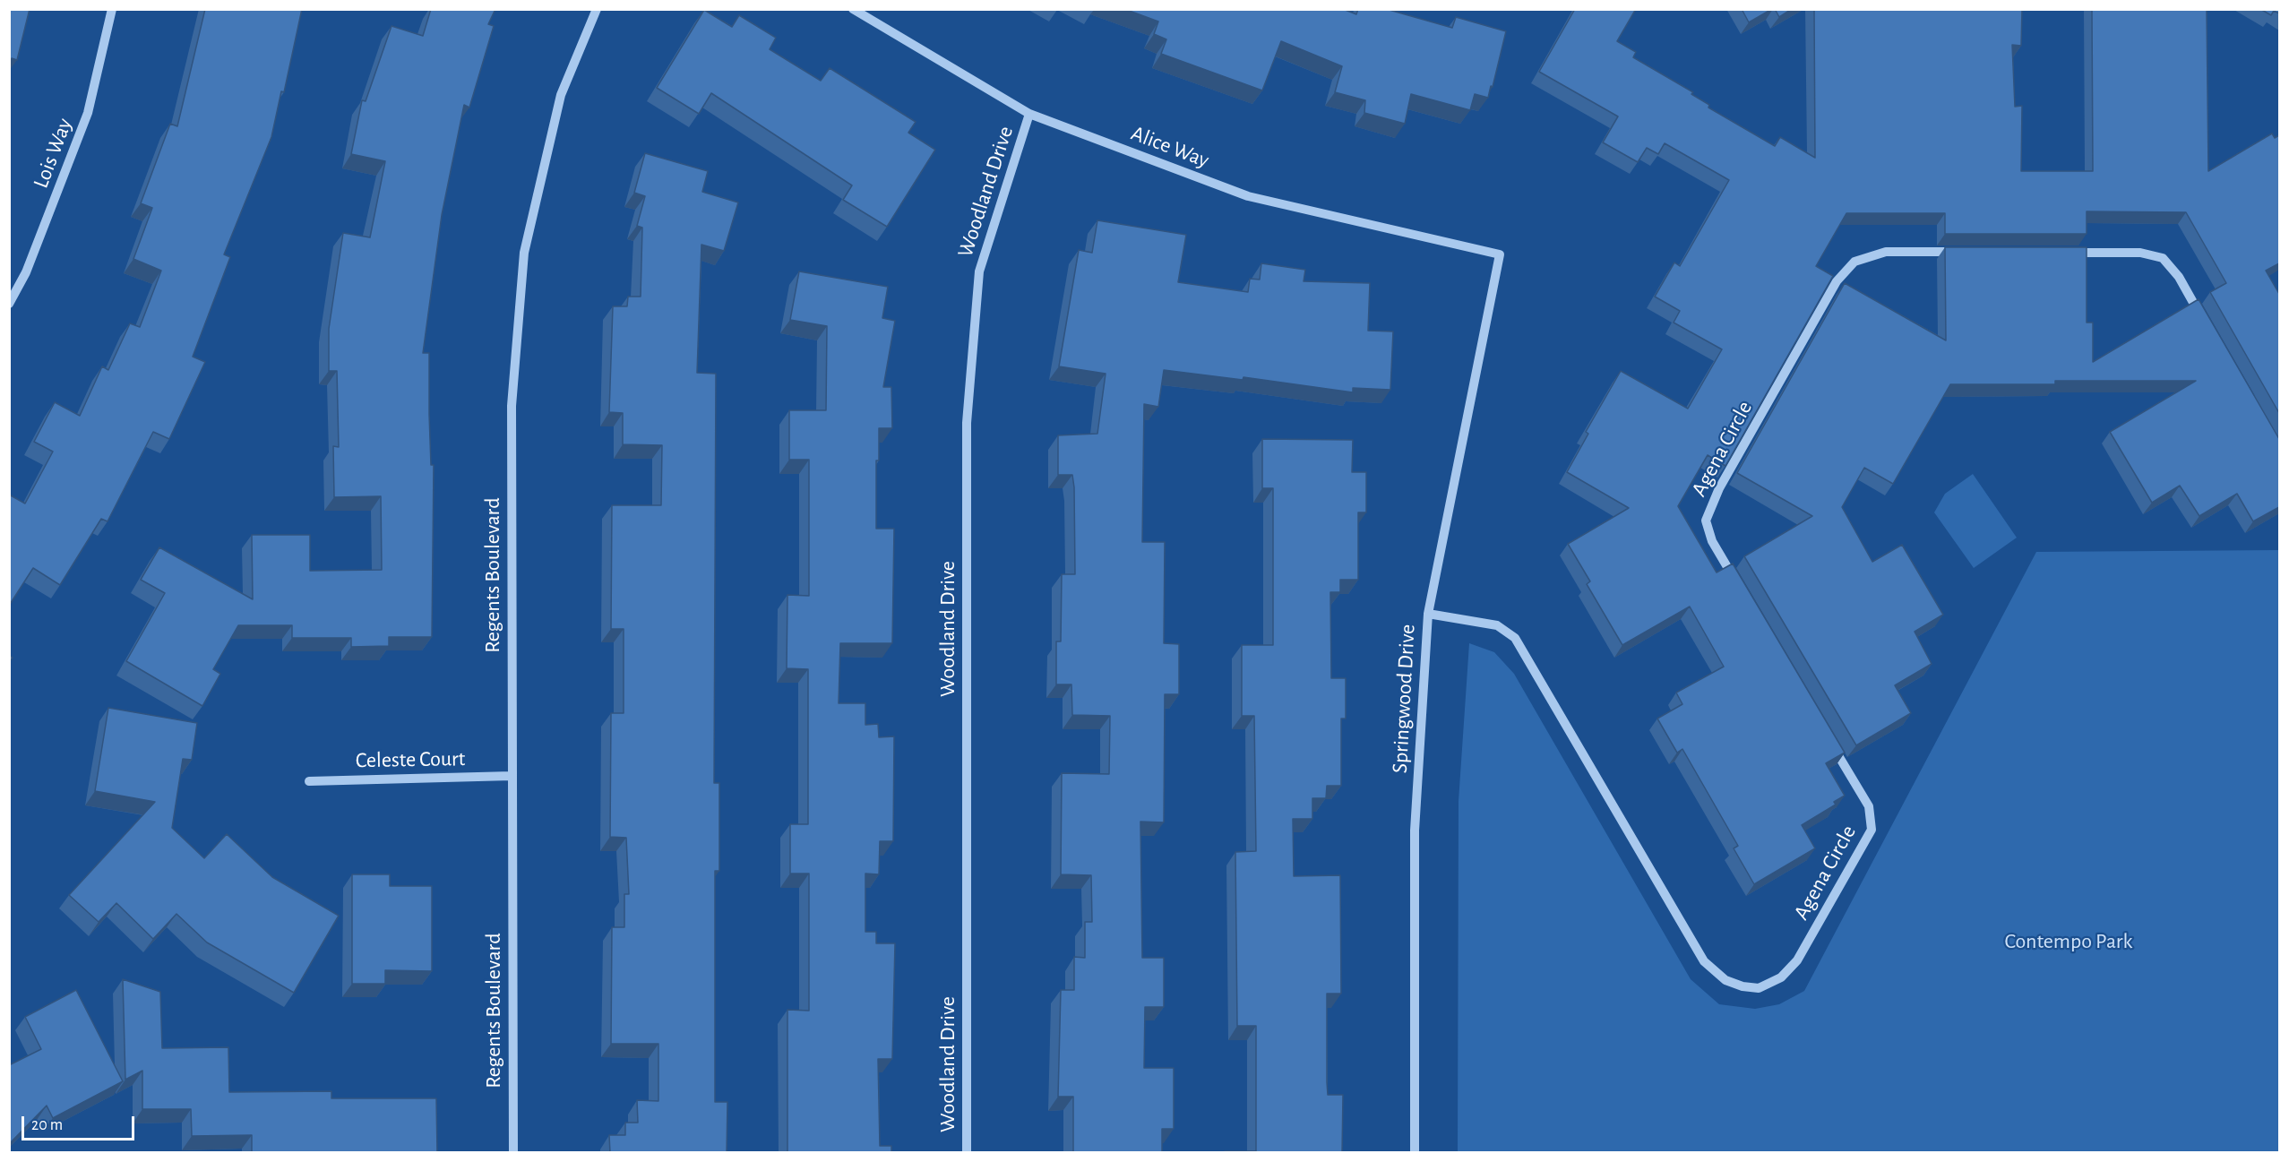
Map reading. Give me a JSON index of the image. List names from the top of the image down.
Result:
{
  "streets": {
    "street": [
      "Alice Way",
      "Lois Way",
      "Woodland Drive",
      "Agena Circle",
      "Regents Boulevard",
      "Springwood Drive",
      "Celeste Court"
    ]
  },
  "crossings": [
    ["Alice Way", "Woodland Drive"],
    ["Alice Way", "Springwood Drive"],
    ["Agena Circle", "Springwood Drive"],
    ["Regents Boulevard", "Celeste Court"]
  ],
  "parks": ["Contempo Park"],
  "scale_bar": "20 m"
}
